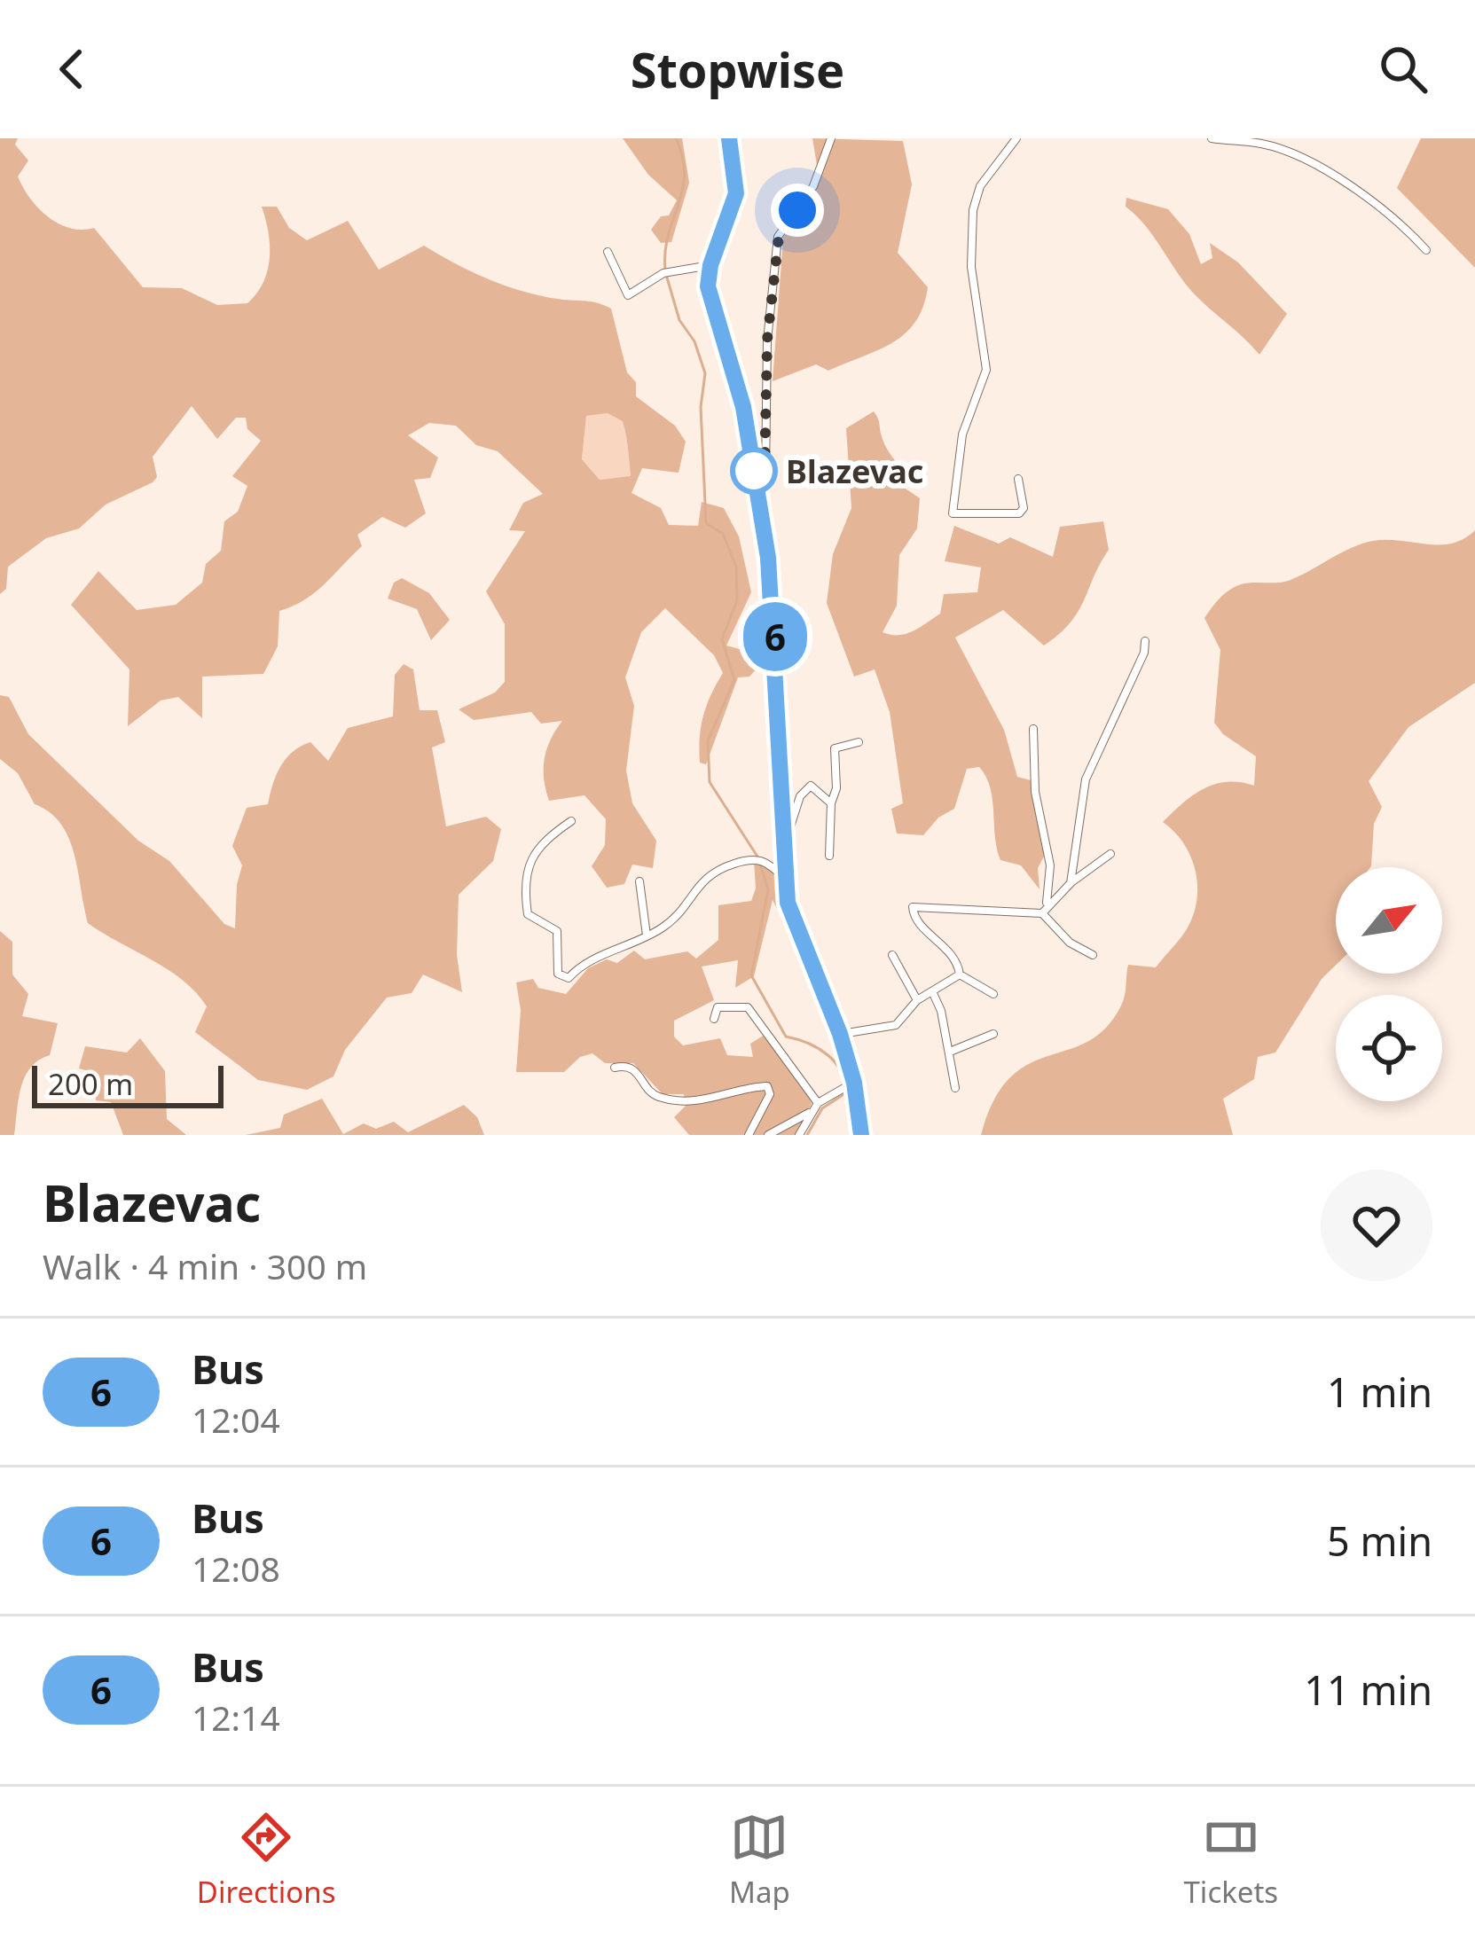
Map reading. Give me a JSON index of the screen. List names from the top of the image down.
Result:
{
  "places": ["Blazevac"],
  "lines": ["bus line 6"],
  "scale_bar": "200 m",
  "north": "top right",
  "page": {
    "header": "Stopwise",
    "on_map": "6",
    "scale": "200 m",
    "heading": ["Blazevac", "Walk · 4 min · 300 m"],
    "list": [
      {
        "mark": "6",
        "name": "Bus",
        "note": "12:04",
        "value": "1 min"
      },
      {
        "mark": "6",
        "name": "Bus",
        "note": "12:08",
        "value": "5 min"
      },
      {
        "mark": "6",
        "name": "Bus",
        "note": "12:14",
        "value": "11 min"
      }
    ],
    "tabs": ["Directions", "Map", "Tickets"]
  }
}
